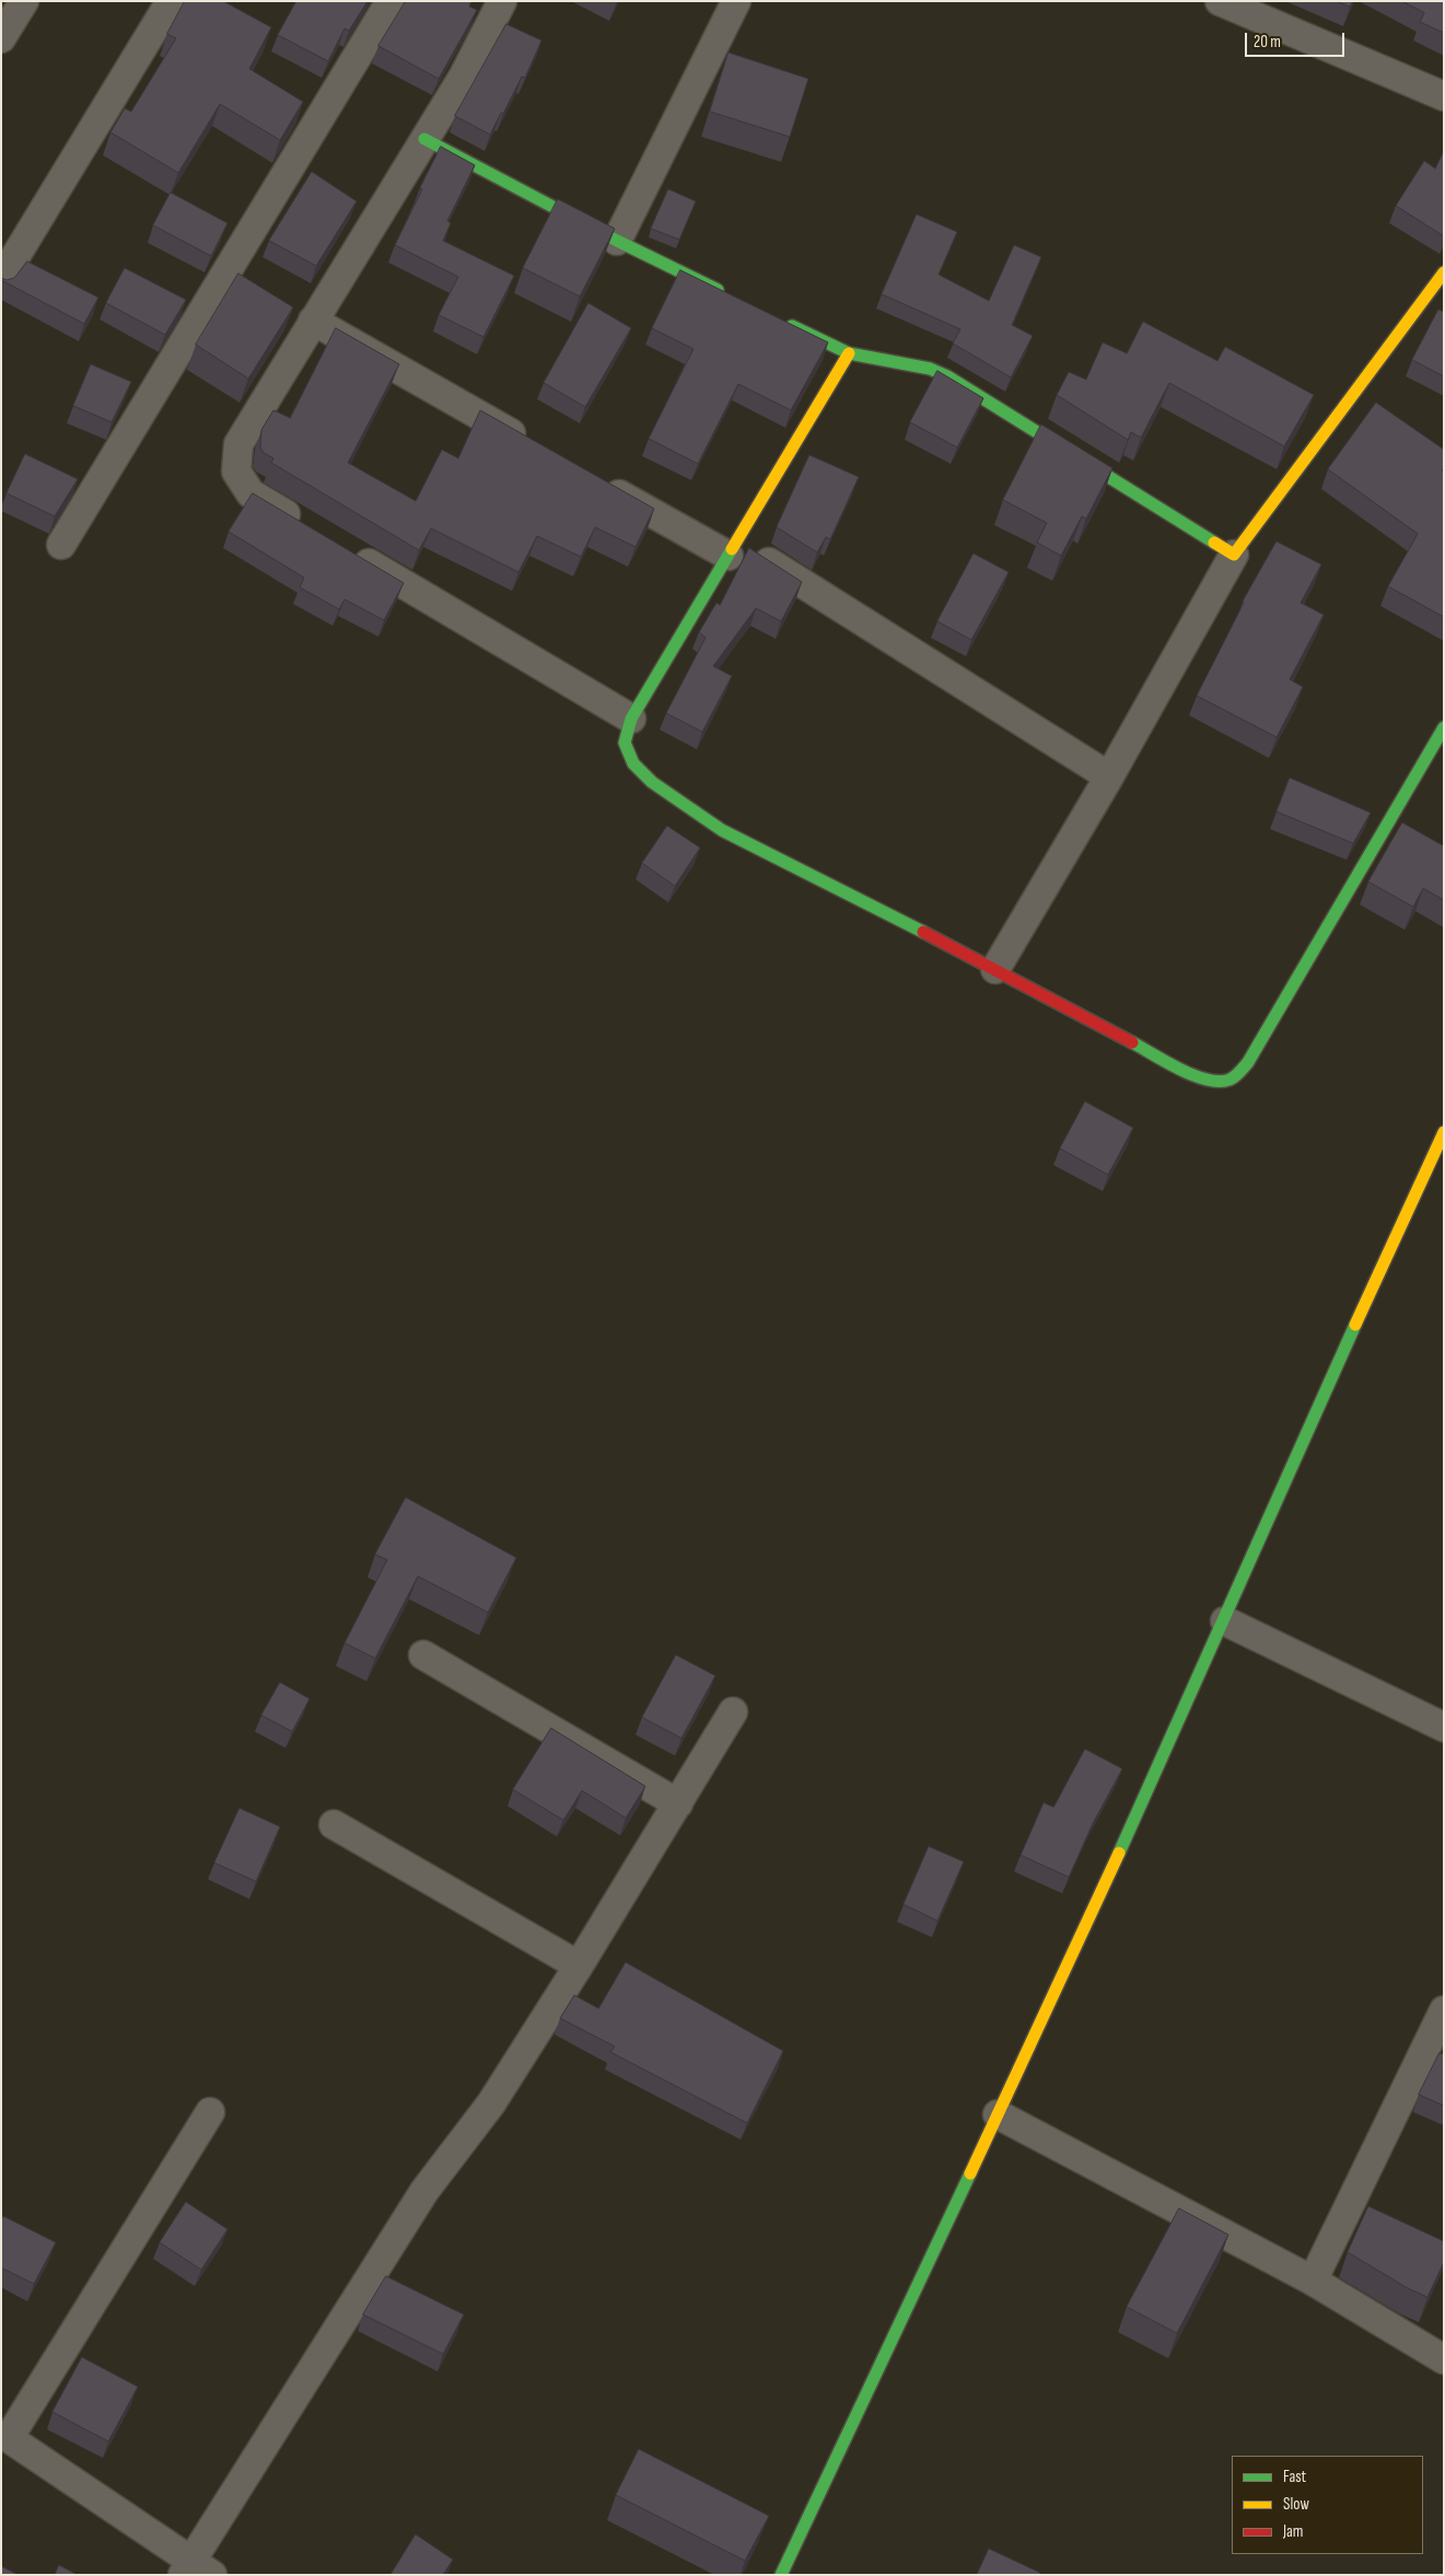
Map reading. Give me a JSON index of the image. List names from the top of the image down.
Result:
{
  "legend": ["Fast", "Slow", "Jam"],
  "scale_bar": "20 m"
}
